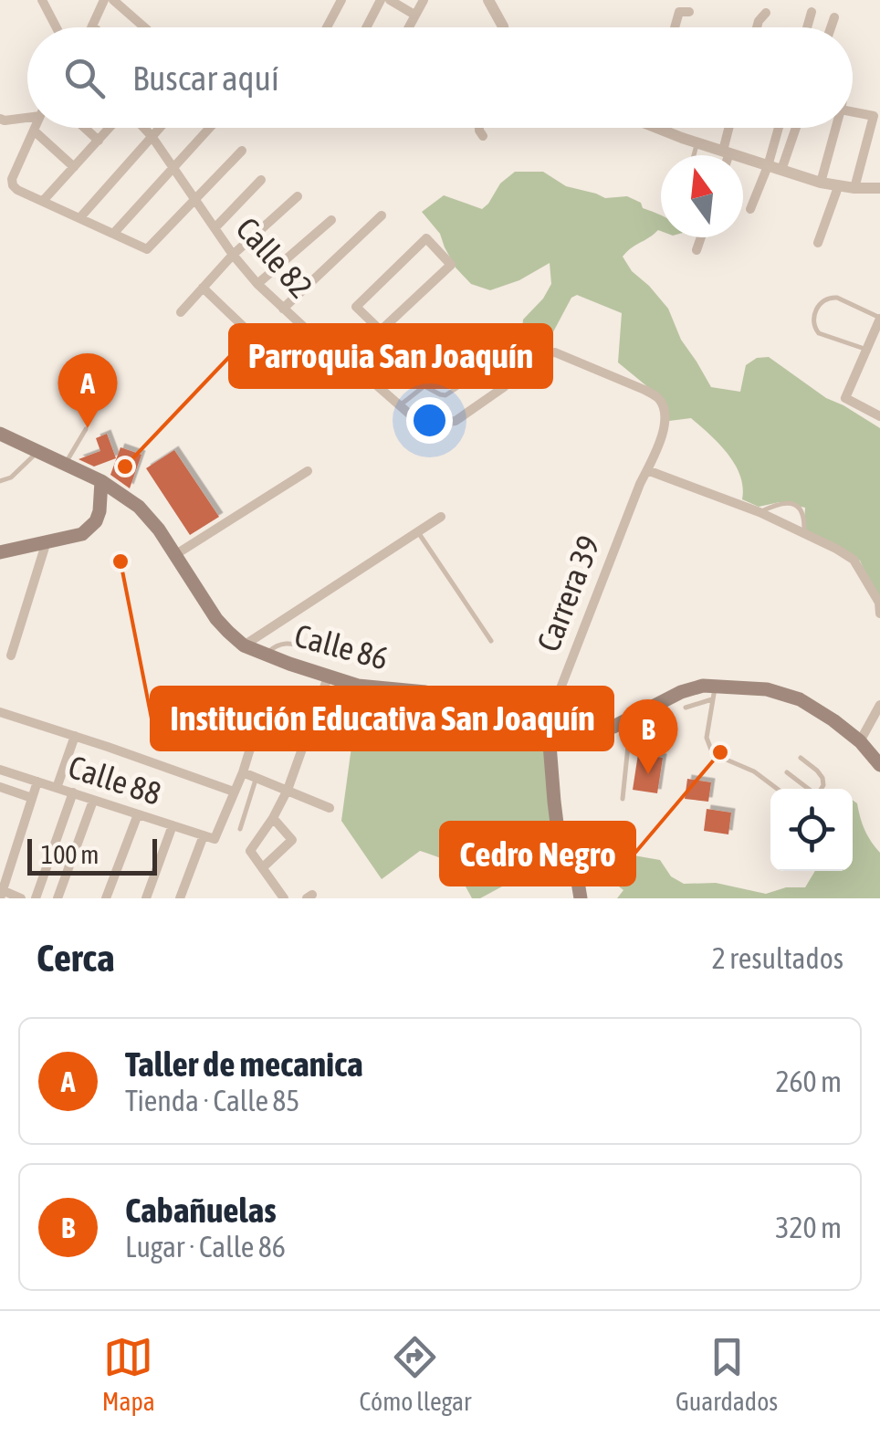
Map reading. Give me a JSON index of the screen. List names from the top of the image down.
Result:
{
  "streets": {
    "main road": ["Carrera 39", "Calle 86"],
    "street": ["Calle 82", "Calle 88"]
  },
  "crossings": [
    ["Calle 82", "Carrera 39"],
    ["Carrera 39", "Calle 86"]
  ],
  "places": ["Parroquia San Joaquín", "Institución Educativa San Joaquín", "Cedro Negro"],
  "scale_bar": "100 m",
  "north": "top",
  "page": {
    "search": "Buscar aquí",
    "pins": ["A", "B"],
    "scale": "100 m",
    "heading": ["Cerca", "2 resultados"],
    "list": [
      {
        "mark": "A",
        "name": "Taller de mecanica",
        "note": "Tienda · Calle 85",
        "value": "260 m"
      },
      {
        "mark": "B",
        "name": "Cabañuelas",
        "note": "Lugar · Calle 86",
        "value": "320 m"
      }
    ],
    "nav": ["Mapa", "Cómo llegar", "Guardados"]
  }
}
